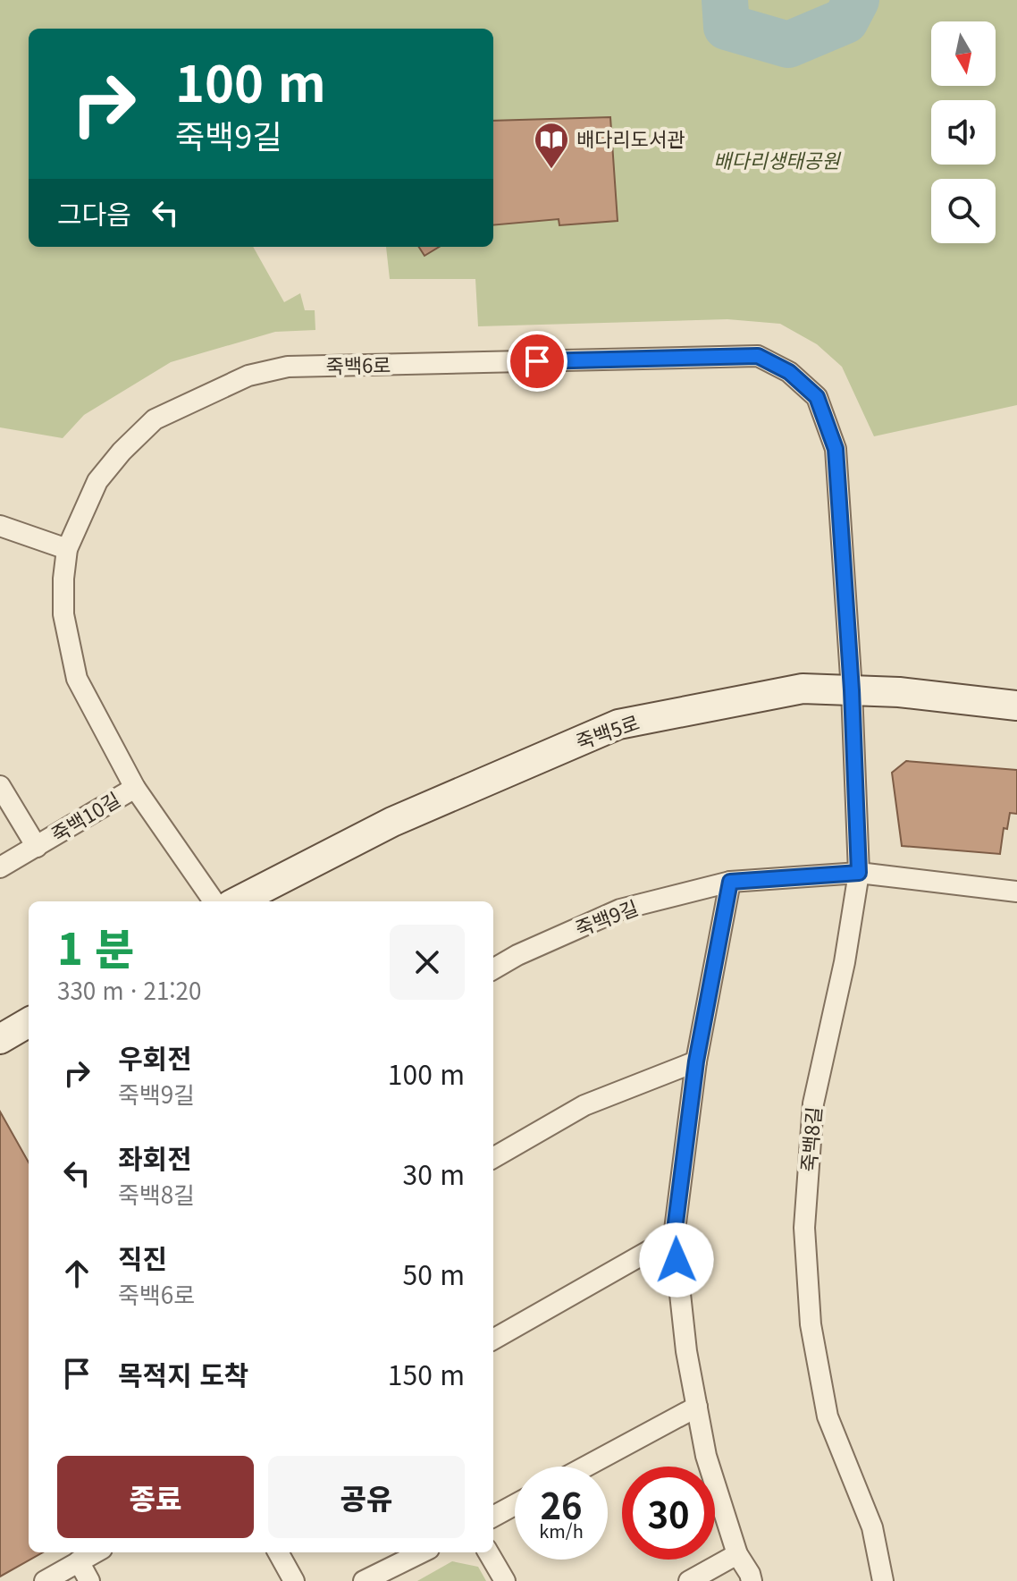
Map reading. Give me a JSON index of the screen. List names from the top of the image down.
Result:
{
  "streets": {
    "street": [
      "죽백6로",
      "죽백5로",
      "죽백10길",
      "죽백9길",
      "죽백8길"
    ]
  },
  "crossings": [
    ["죽백6로", "죽백5로"],
    ["죽백6로", "죽백10길"],
    ["죽백6로", "죽백8길"],
    ["죽백5로", "죽백8길"],
    ["죽백9길", "죽백8길"]
  ],
  "parks": ["배다리생태공원"],
  "places": {
    "library": ["배다리도서관"]
  },
  "north": "bottom",
  "page": {
    "turn": ["100 m", "죽백9길"],
    "then": "그다음",
    "heading": ["1 분", "330 m · 21:20"],
    "list": [
      {
        "name": "우회전",
        "note": "죽백9길",
        "value": "100 m"
      },
      {
        "name": "좌회전",
        "note": "죽백8길",
        "value": "30 m"
      },
      {
        "name": "직진",
        "note": "죽백6로",
        "value": "50 m"
      },
      {
        "name": "목적지 도착",
        "value": "150 m"
      }
    ],
    "buttons": ["종료", "공유"],
    "speed": "26 km/h",
    "limit": "30"
  }
}
